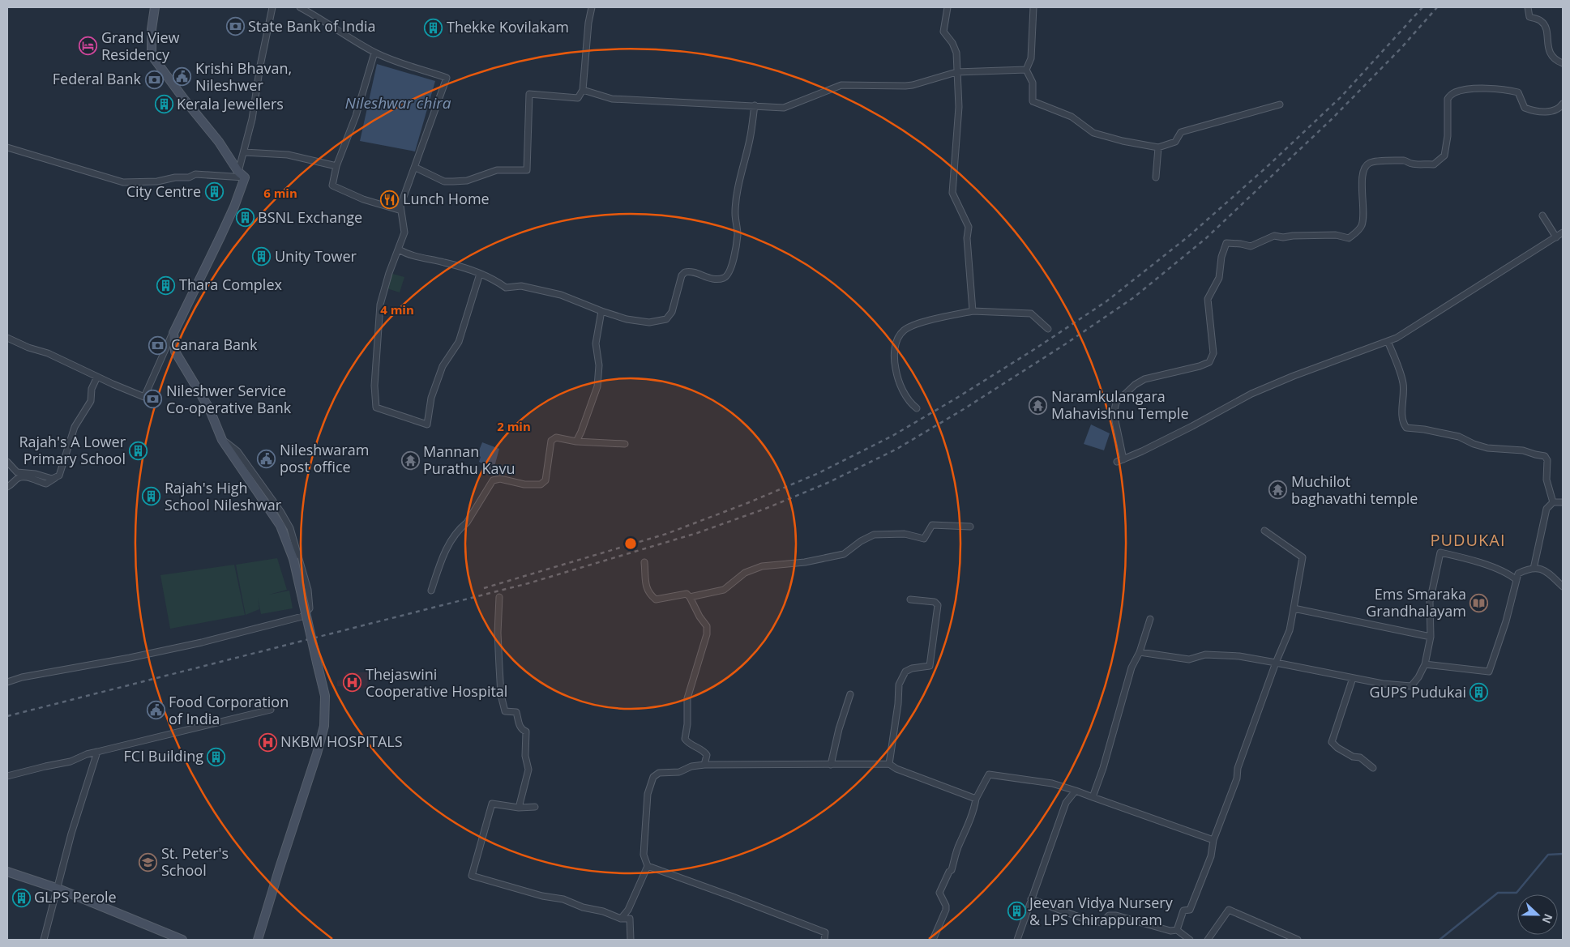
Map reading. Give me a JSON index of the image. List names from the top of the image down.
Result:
{
  "districts": ["PUDUKAI"],
  "water": ["Nileshwar chira"],
  "places": {
    "bank": [
      "State Bank of India",
      "Federal Bank",
      "Canara Bank",
      "Nileshwer Service Co-operative Bank"
    ],
    "building": [
      "Thekke Kovilakam",
      "Kerala Jewellers",
      "City Centre",
      "BSNL Exchange",
      "Unity Tower",
      "Thara Complex",
      "Rajah's A Lower Primary School",
      "Rajah's High School Nileshwar",
      "GUPS Pudukai",
      "FCI Building",
      "GLPS Perole",
      "Jeevan Vidya Nursery & LPS Chirappuram"
    ],
    "hotel": ["Grand View Residency"],
    "public building": ["Krishi Bhavan, Nileshwer", "Nileshwaram post office", "Food Corporation of India"],
    "restaurant": ["Lunch Home"],
    "temple": ["Naramkulangara Mahavishnu Temple", "Mannan Purathu Kavu", "Muchilot baghavathi temple"],
    "library": ["Ems Smaraka Grandhalayam"],
    "hospital": ["Thejaswini Cooperative Hospital", "NKBM HOSPITALS"],
    "school or university": ["St. Peter's School"]
  },
  "north": "right",
  "rings": ["6 min", "4 min", "2 min"]
}
